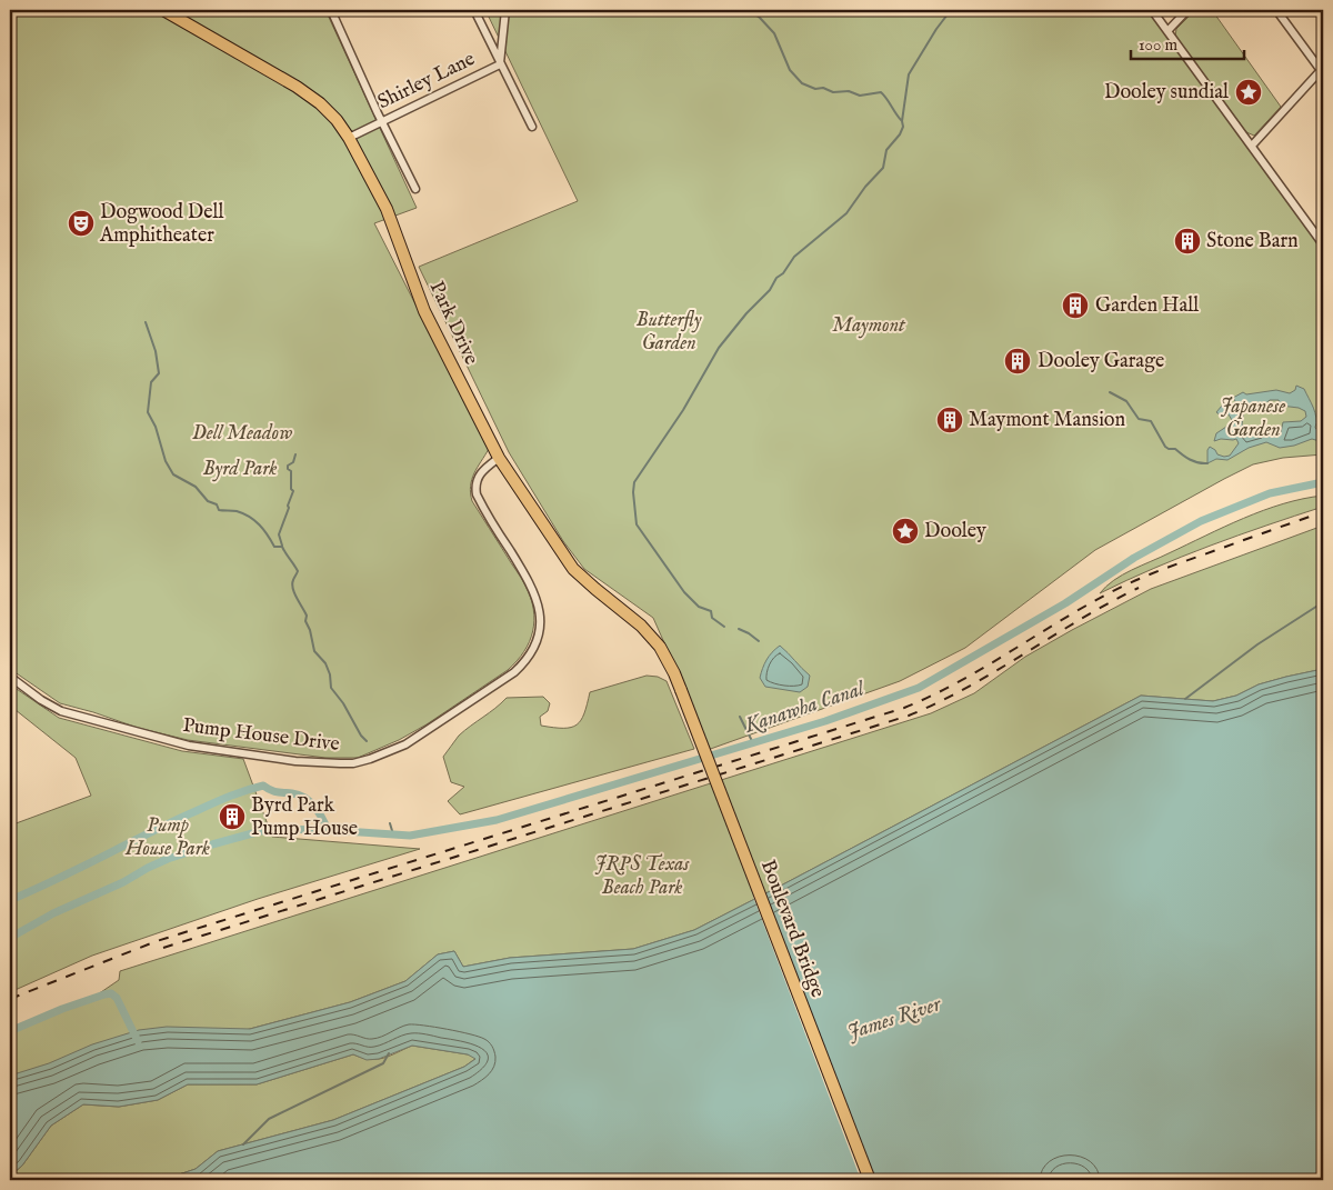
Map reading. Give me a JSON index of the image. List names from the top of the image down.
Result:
{
  "streets": {
    "main road": ["Park Drive", "Boulevard Bridge"],
    "street": ["Shirley Lane", "Pump House Drive"]
  },
  "crossings": [
    ["Shirley Lane", "Park Drive"],
    ["Park Drive", "Pump House Drive"],
    ["Park Drive", "Boulevard Bridge"]
  ],
  "water": ["Kanawha Canal", "James River"],
  "parks": [
    "Butterfly Garden",
    "Maymont",
    "Japanese Garden",
    "Dell Meadow",
    "Byrd Park",
    "Pump House Park",
    "JRPS Texas Beach Park"
  ],
  "places": {
    "place": ["Dooley sundial", "Dooley"],
    "theatre": ["Dogwood Dell Amphitheater"],
    "building": [
      "Stone Barn",
      "Garden Hall",
      "Dooley Garage",
      "Maymont Mansion",
      "Byrd Park Pump House"
    ]
  },
  "scale_bar": "100 m"
}
